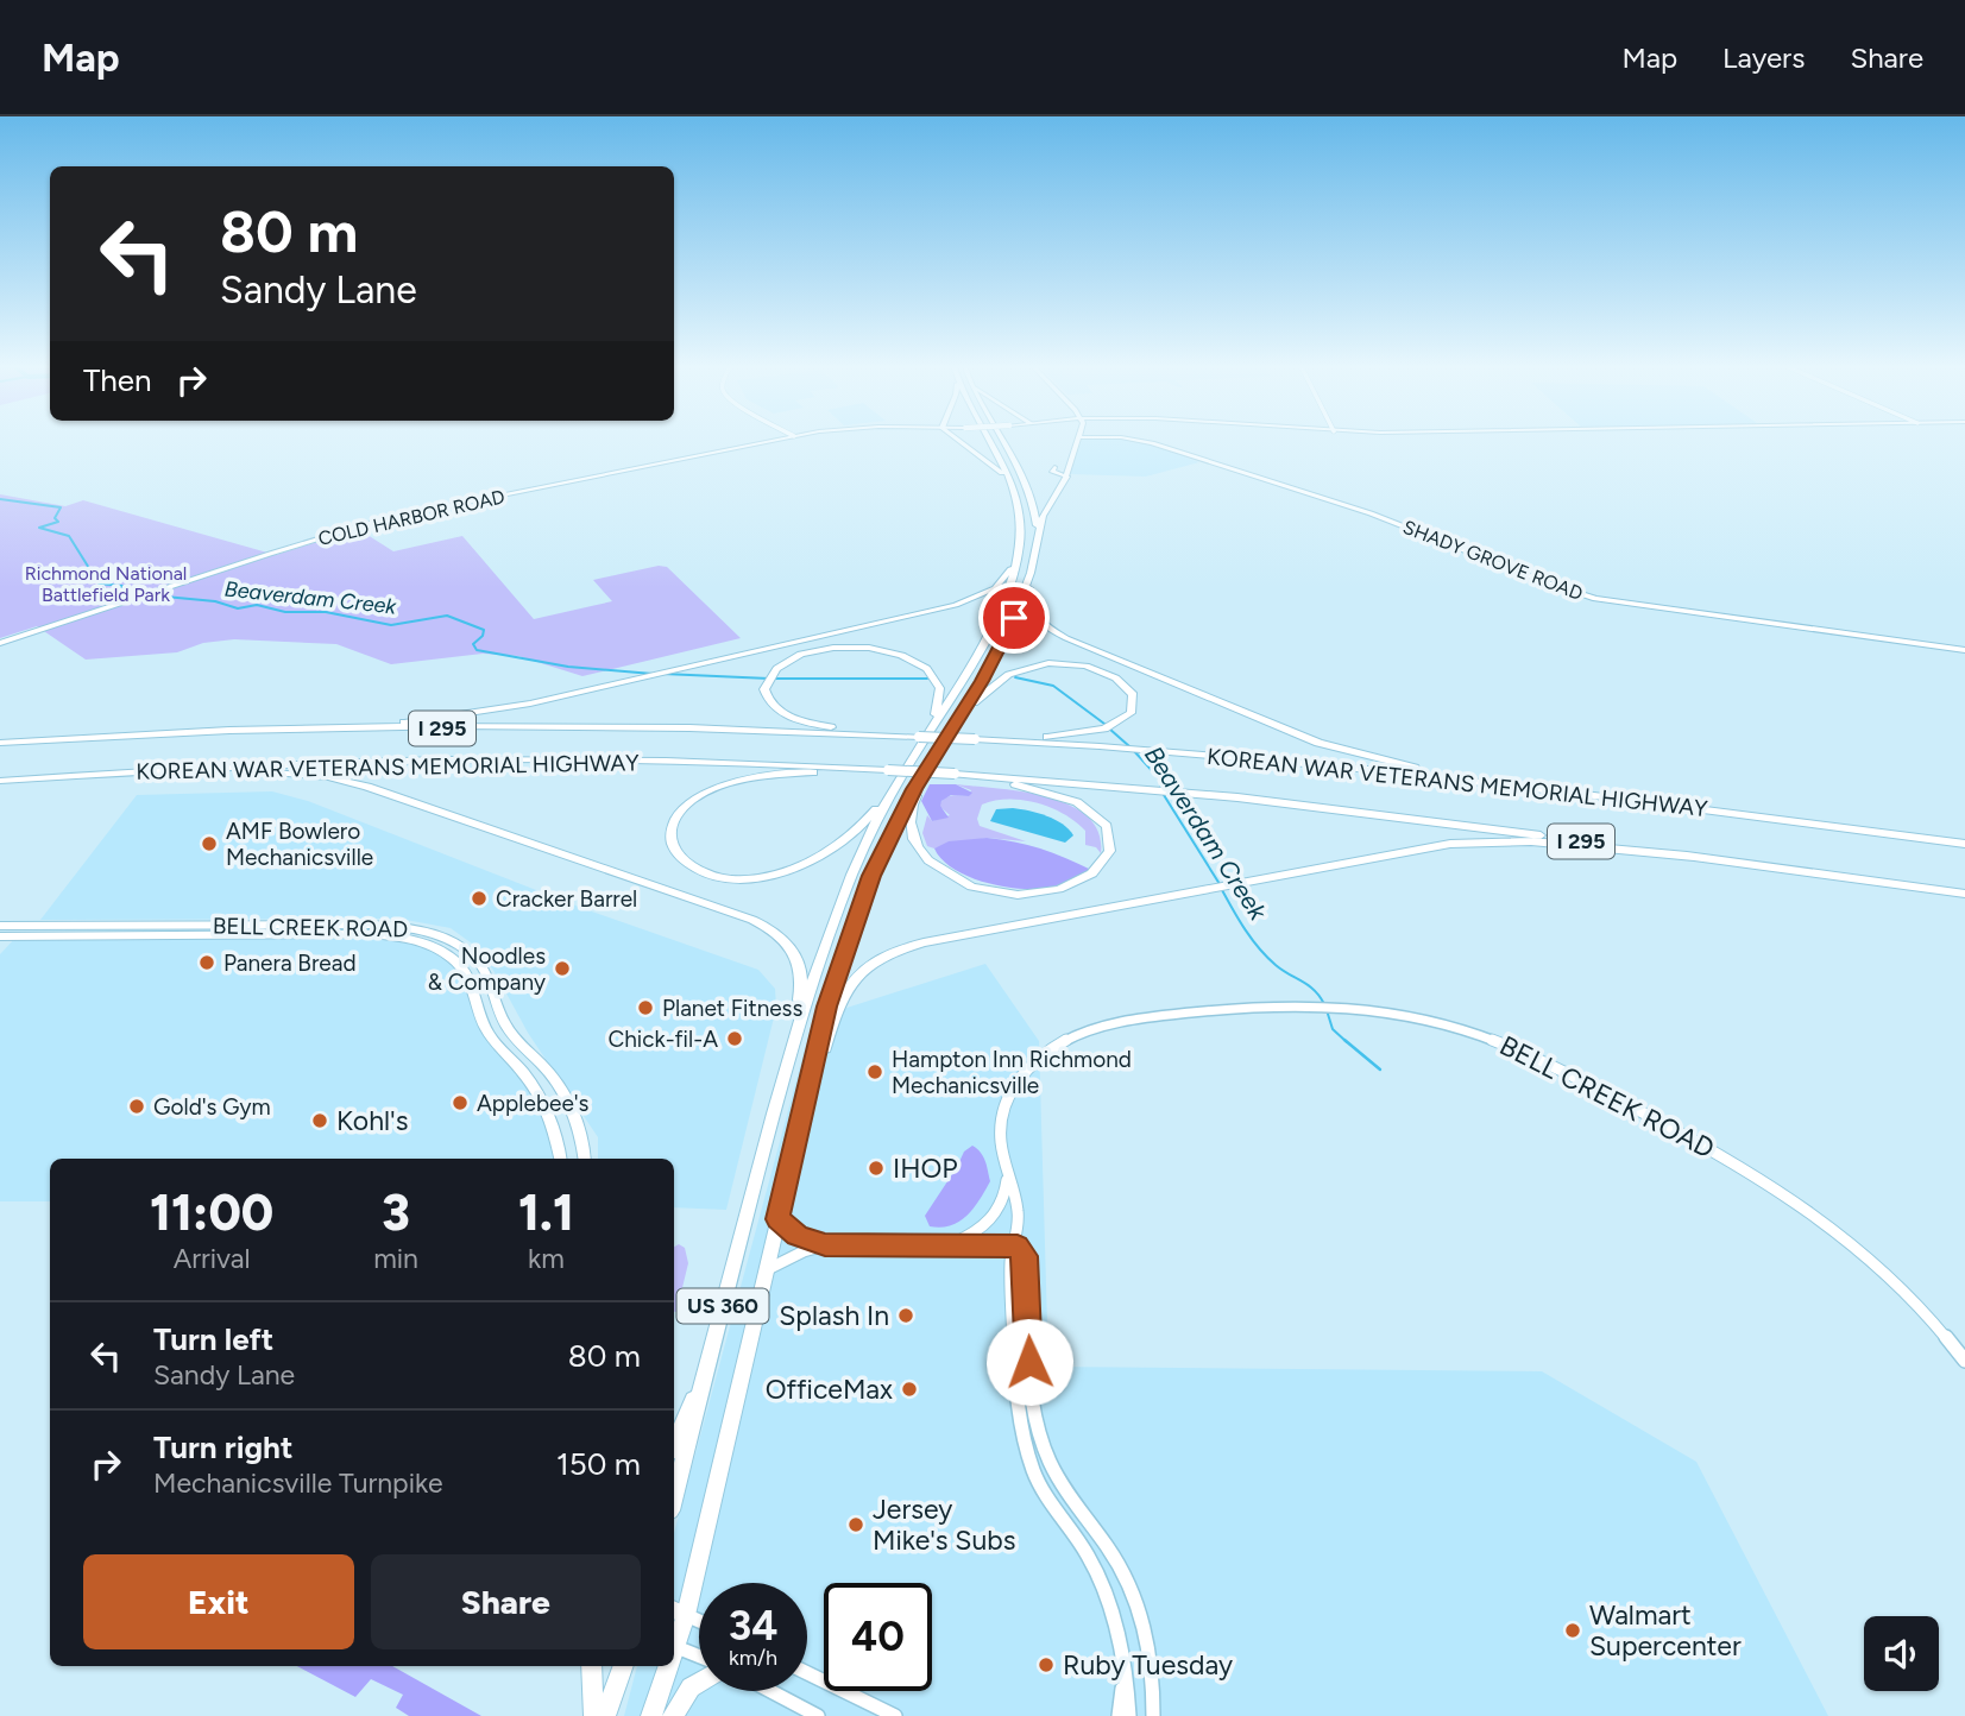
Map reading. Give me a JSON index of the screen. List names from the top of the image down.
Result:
{
  "streets": {
    "highway": ["I 295", "KOREAN WAR VETERANS MEMORIAL HIGHWAY", "US 360"],
    "main road": ["COLD HARBOR ROAD", "SHADY GROVE ROAD", "BELL CREEK ROAD"]
  },
  "crossings": [
    ["KOREAN WAR VETERANS MEMORIAL HIGHWAY", "US 360"]
  ],
  "water": ["Beaverdam Creek"],
  "parks": ["Richmond National Battlefield Park"],
  "places": [
    "AMF Bowlero Mechanicsville",
    "Cracker Barrel",
    "Panera Bread",
    "Noodles & Company",
    "Planet Fitness",
    "Chick-fil-A",
    "Hampton Inn Richmond Mechanicsville",
    "Applebee's",
    "Gold's Gym",
    "Kohl's",
    "IHOP",
    "Splash In",
    "OfficeMax",
    "Jersey Mike's Subs",
    "Walmart Supercenter",
    "Ruby Tuesday"
  ],
  "page": {
    "header": "Map",
    "nav": ["Map", "Layers", "Share"],
    "turn": ["80 m", "Sandy Lane"],
    "then": "Then",
    "eta": [
      "11:00",
      "Arrival",
      "3",
      "min",
      "1.1",
      "km"
    ],
    "list": [
      {
        "name": "Turn left",
        "note": "Sandy Lane",
        "value": "80 m"
      },
      {
        "name": "Turn right",
        "note": "Mechanicsville Turnpike",
        "value": "150 m"
      }
    ],
    "buttons": ["Exit", "Share"],
    "speed": "34 km/h",
    "limit": "40"
  }
}
